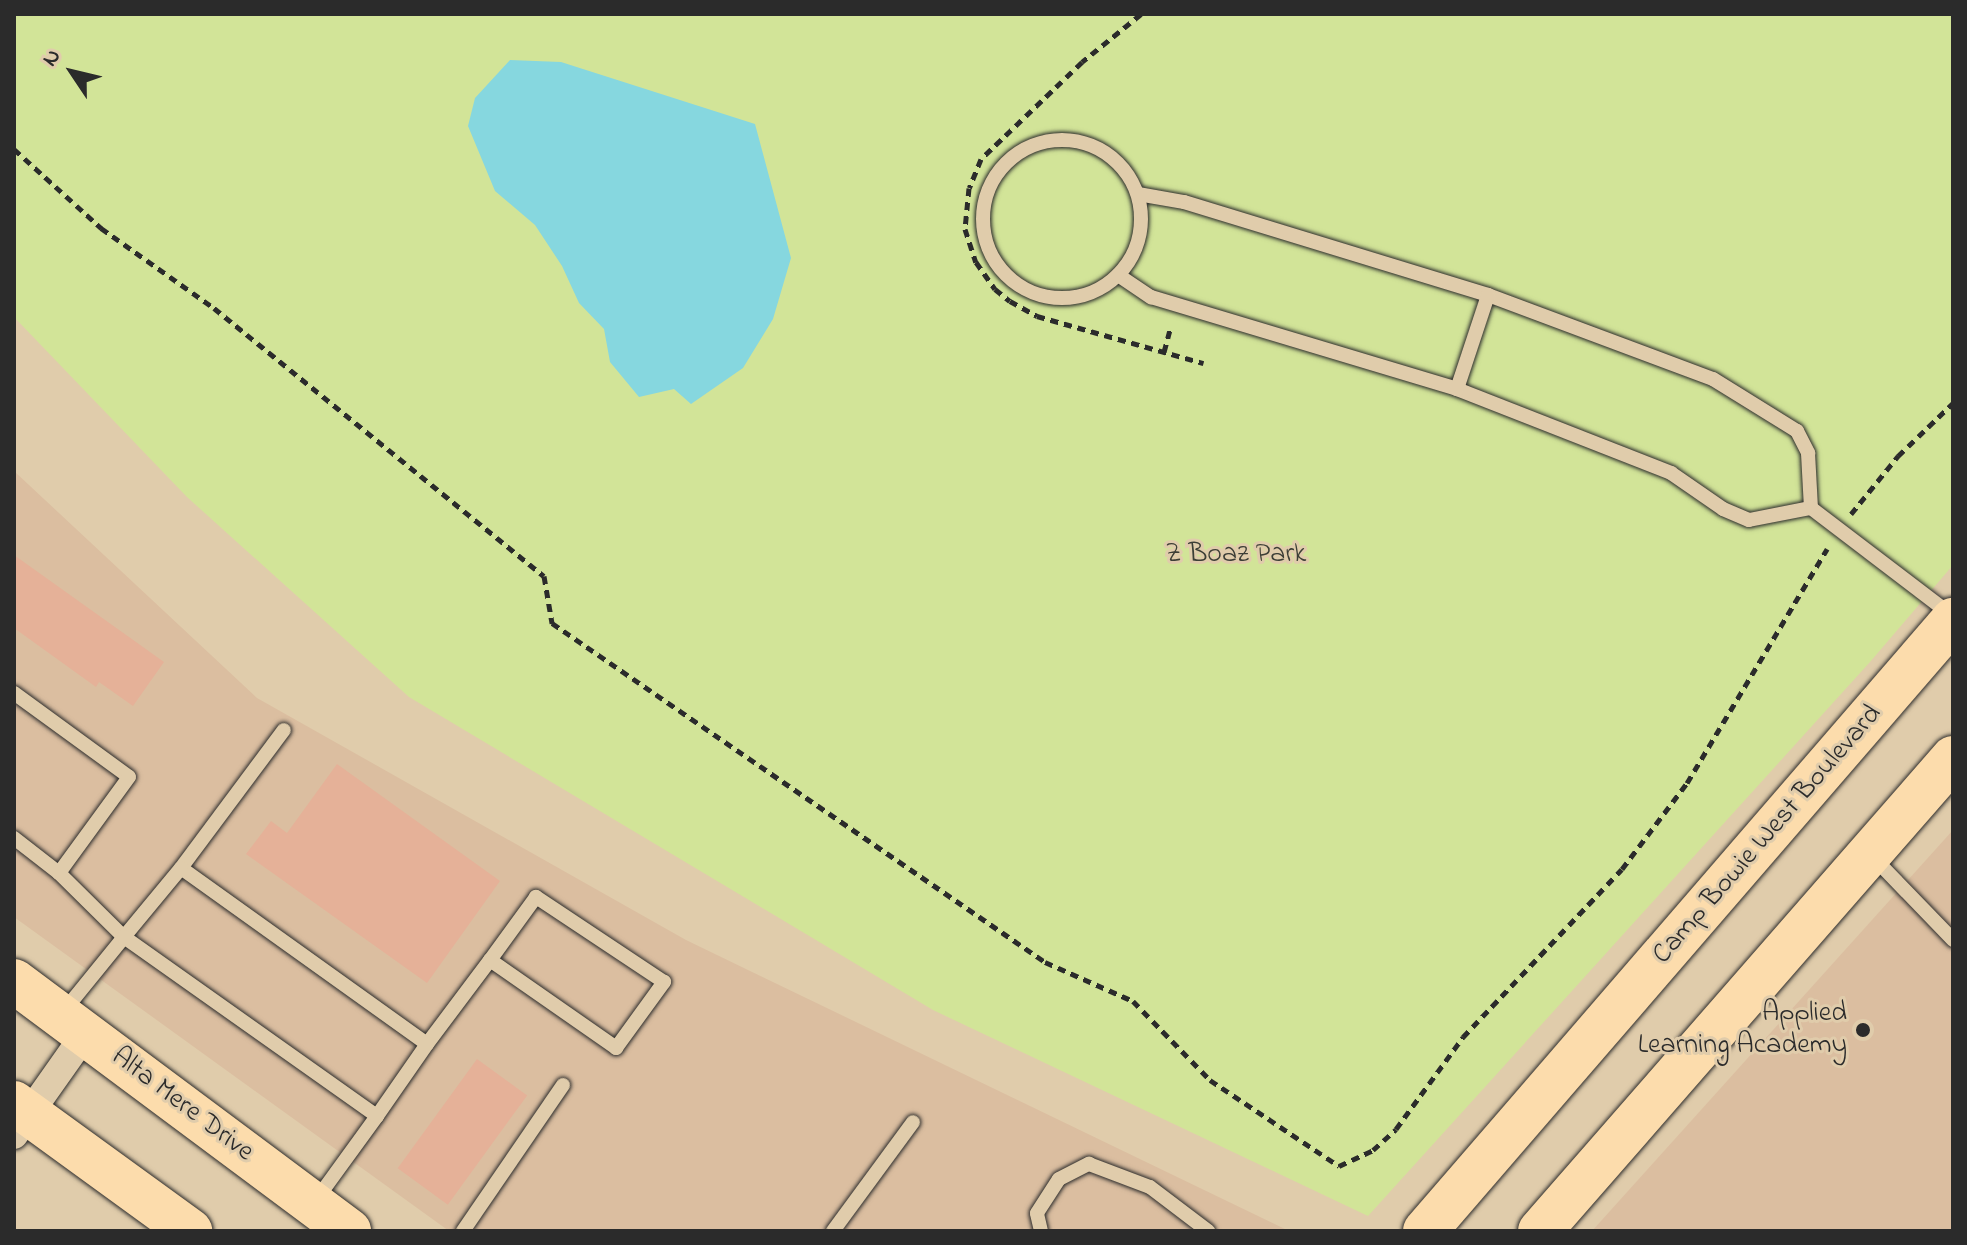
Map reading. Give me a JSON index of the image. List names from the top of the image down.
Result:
{
  "streets": {
    "main road": ["Camp Bowie West Boulevard", "Alta Mere Drive"]
  },
  "parks": ["Z Boaz Park"],
  "places": ["Applied Learning Academy"],
  "north": "top left"
}
